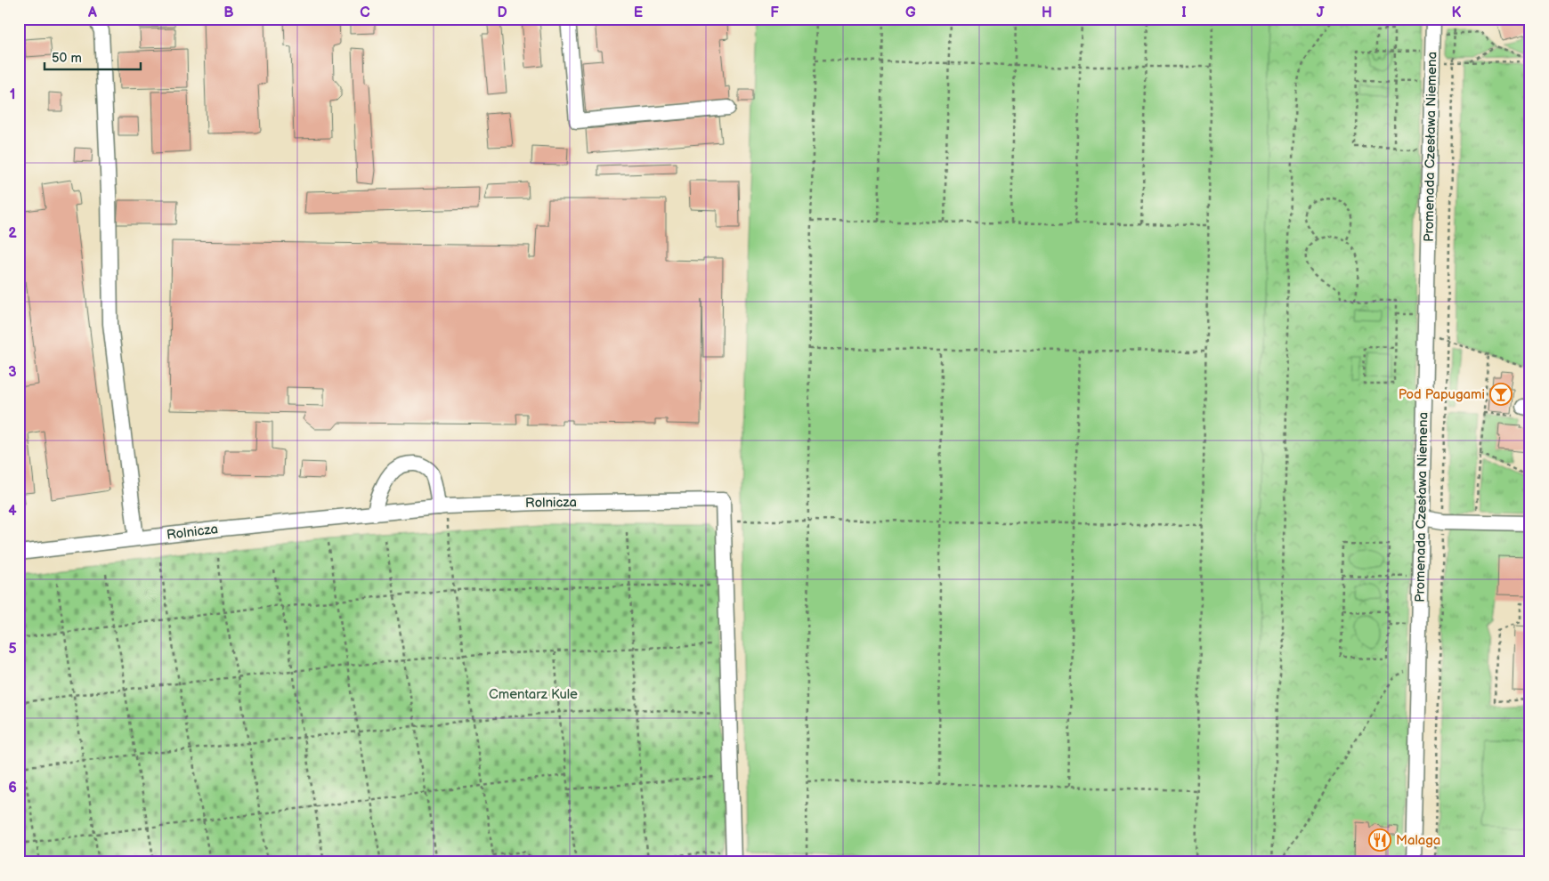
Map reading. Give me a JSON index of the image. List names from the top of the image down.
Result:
{
  "streets": {
    "street": ["Promenada Czesława Niemena", "Rolnicza"]
  },
  "parks": ["Cmentarz Kule"],
  "places": {
    "bar": ["Pod Papugami"],
    "restaurant": ["Malaga"]
  },
  "scale_bar": "50 m",
  "grid": {
    "columns": [
      "A",
      "B",
      "C",
      "D",
      "E",
      "F",
      "G",
      "H",
      "I",
      "J",
      "K"
    ],
    "rows": [
      "1",
      "2",
      "3",
      "4",
      "5",
      "6"
    ]
  }
}
